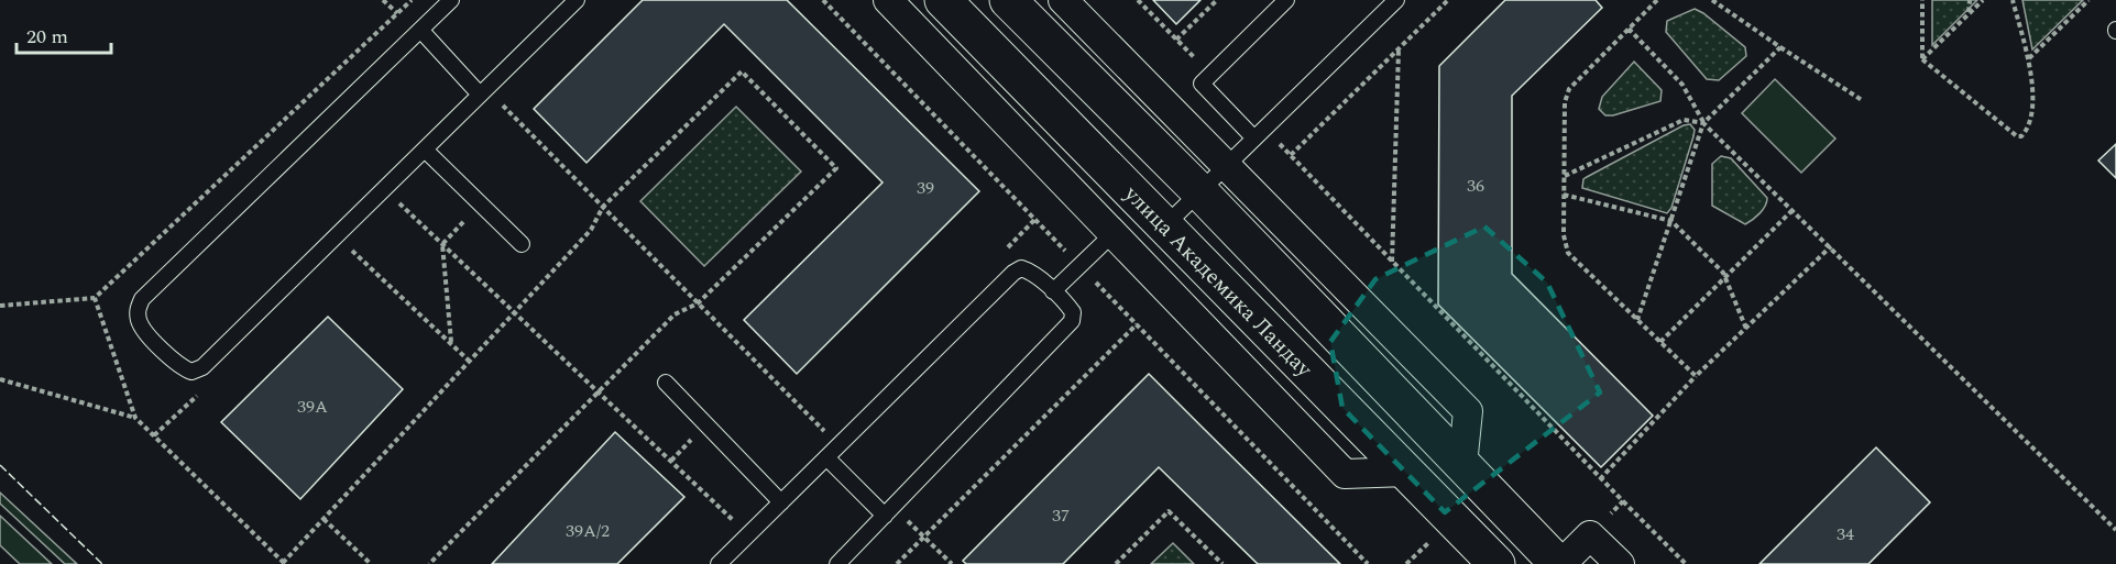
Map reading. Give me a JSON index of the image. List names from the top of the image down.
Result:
{
  "streets": {
    "street": ["улица Академика Ландау"]
  },
  "house_numbers": [
    "36",
    "39",
    "39А",
    "37",
    "39А/2",
    "34"
  ],
  "scale_bar": "20 m"
}
